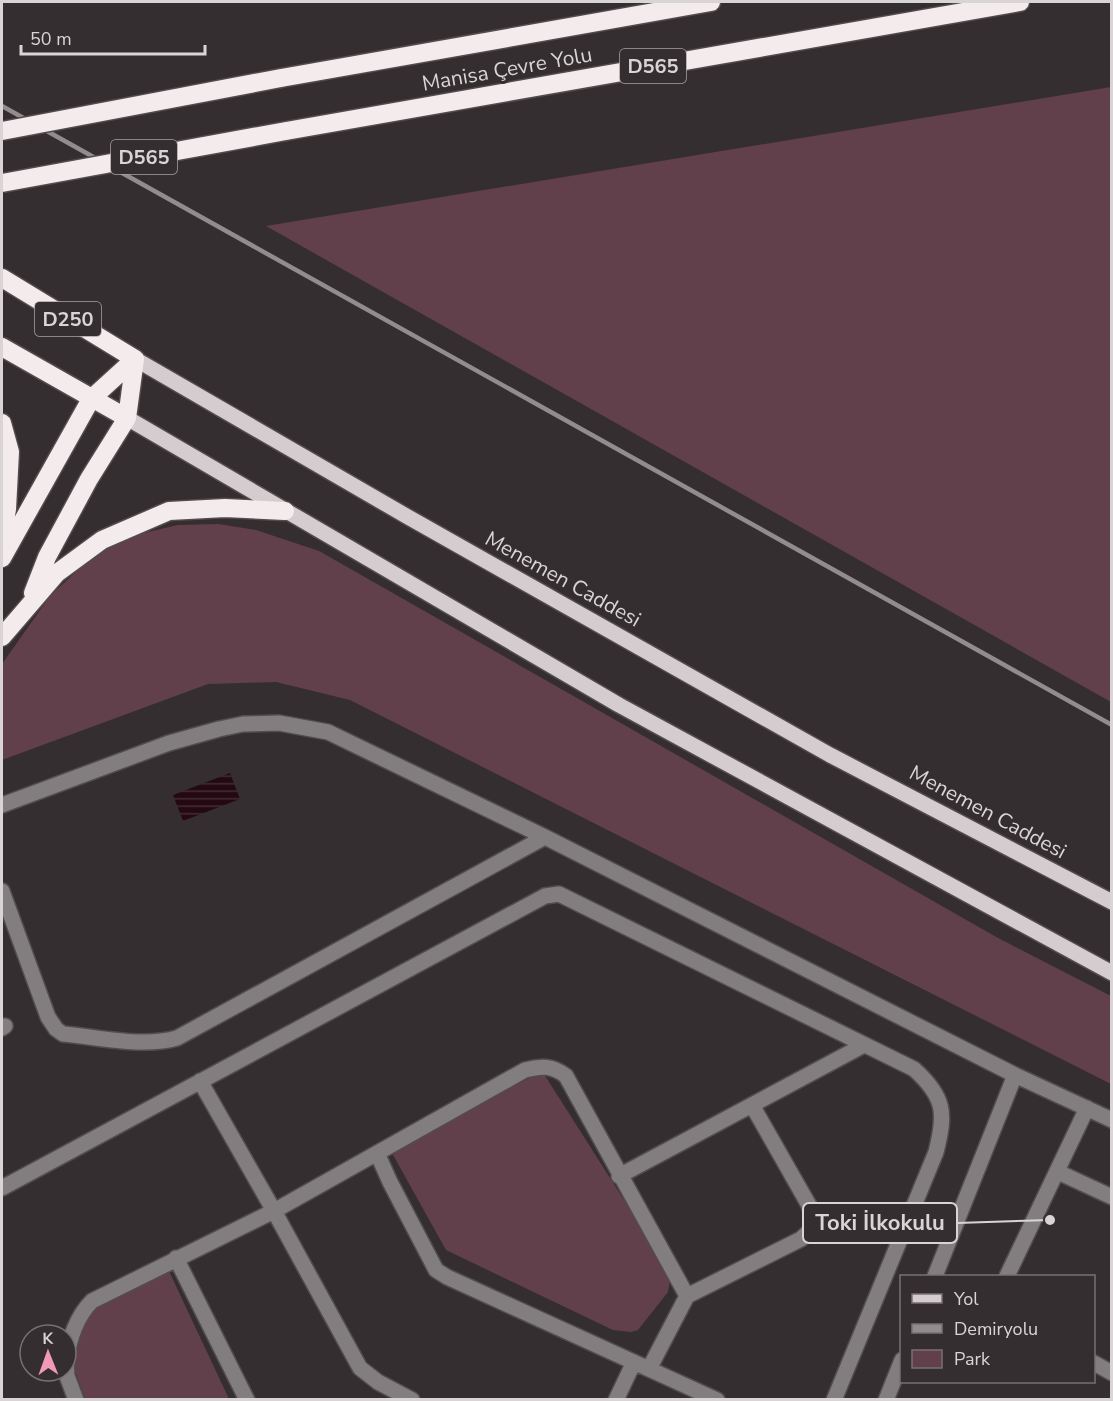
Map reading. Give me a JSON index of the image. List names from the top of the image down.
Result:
{
  "streets": {
    "highway": [
      "D565",
      "Manisa Çevre Yolu",
      "D250",
      "Menemen Caddesi"
    ]
  },
  "places": ["Toki İlkokulu"],
  "legend": ["Yol", "Demiryolu", "Park"],
  "scale_bar": "50 m",
  "north": "top"
}
